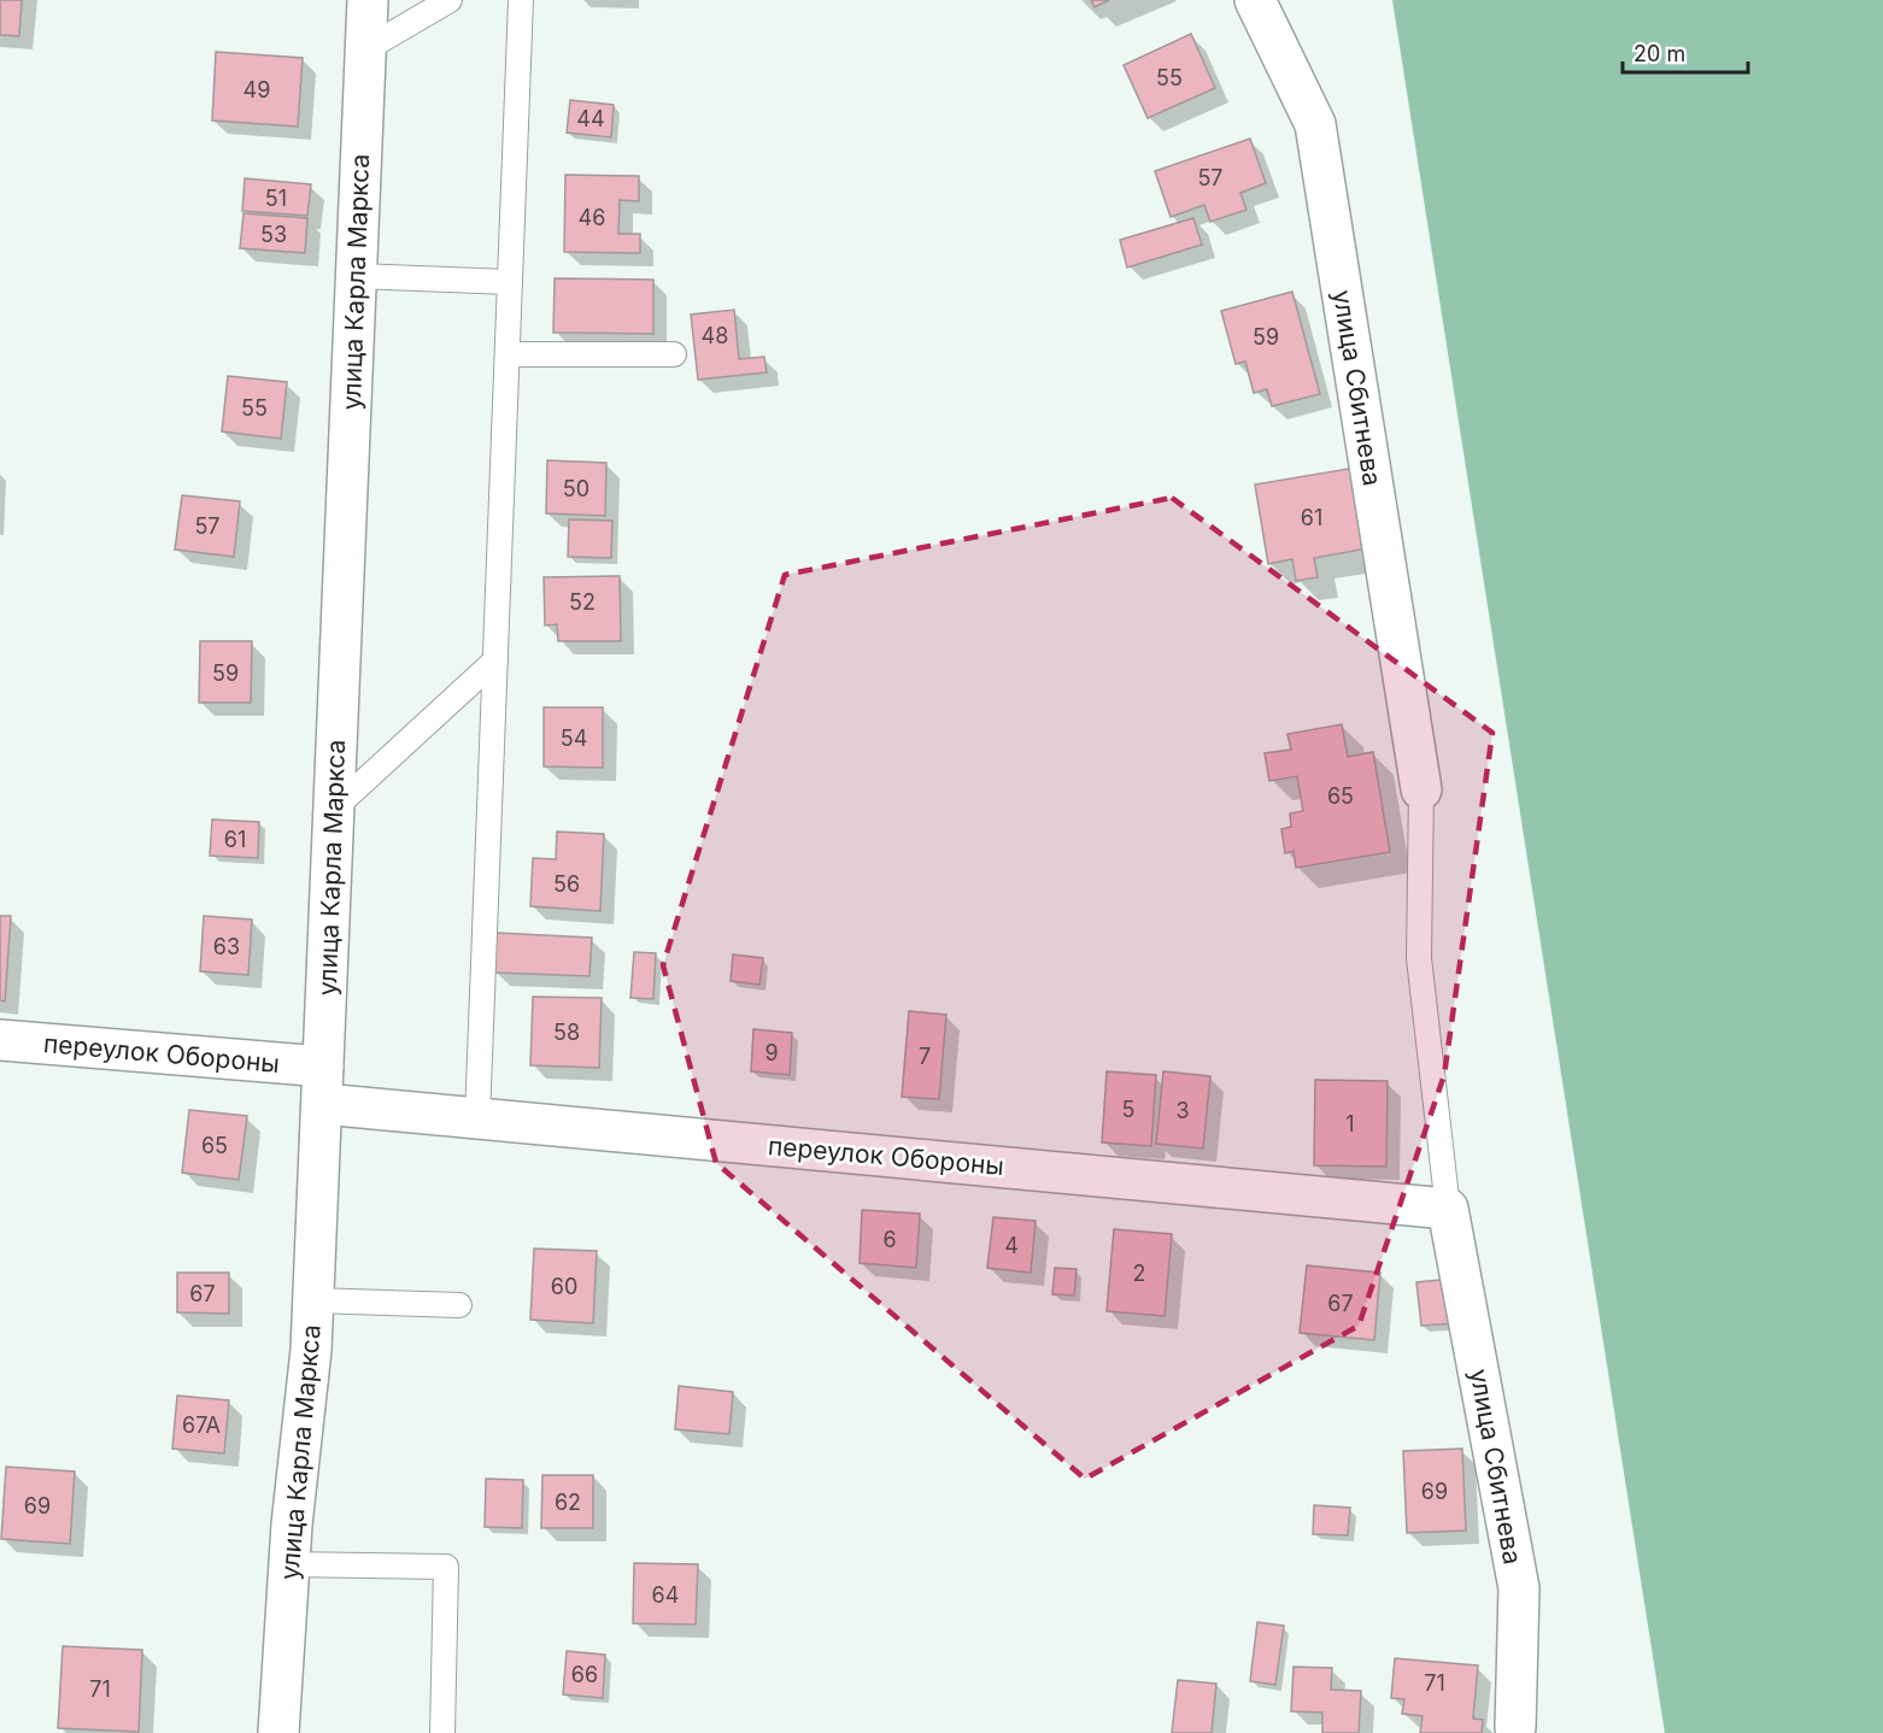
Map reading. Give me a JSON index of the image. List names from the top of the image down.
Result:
{
  "streets": {
    "street": ["улица Карла Маркса", "улица Сбитнева", "переулок Обороны"]
  },
  "crossings": [
    ["улица Карла Маркса", "переулок Обороны"],
    ["улица Сбитнева", "переулок Обороны"]
  ],
  "house_numbers": [
    "55",
    "49",
    "44",
    "57",
    "51",
    "46",
    "53",
    "48",
    "59",
    "55",
    "50",
    "61",
    "57",
    "52",
    "59",
    "54",
    "65",
    "61",
    "56",
    "63",
    "58",
    "9",
    "7",
    "5",
    "3",
    "1",
    "65",
    "6",
    "4",
    "2",
    "60",
    "67",
    "67",
    "67А",
    "69",
    "62",
    "69",
    "64",
    "66",
    "71",
    "71"
  ],
  "scale_bar": "20 m"
}
